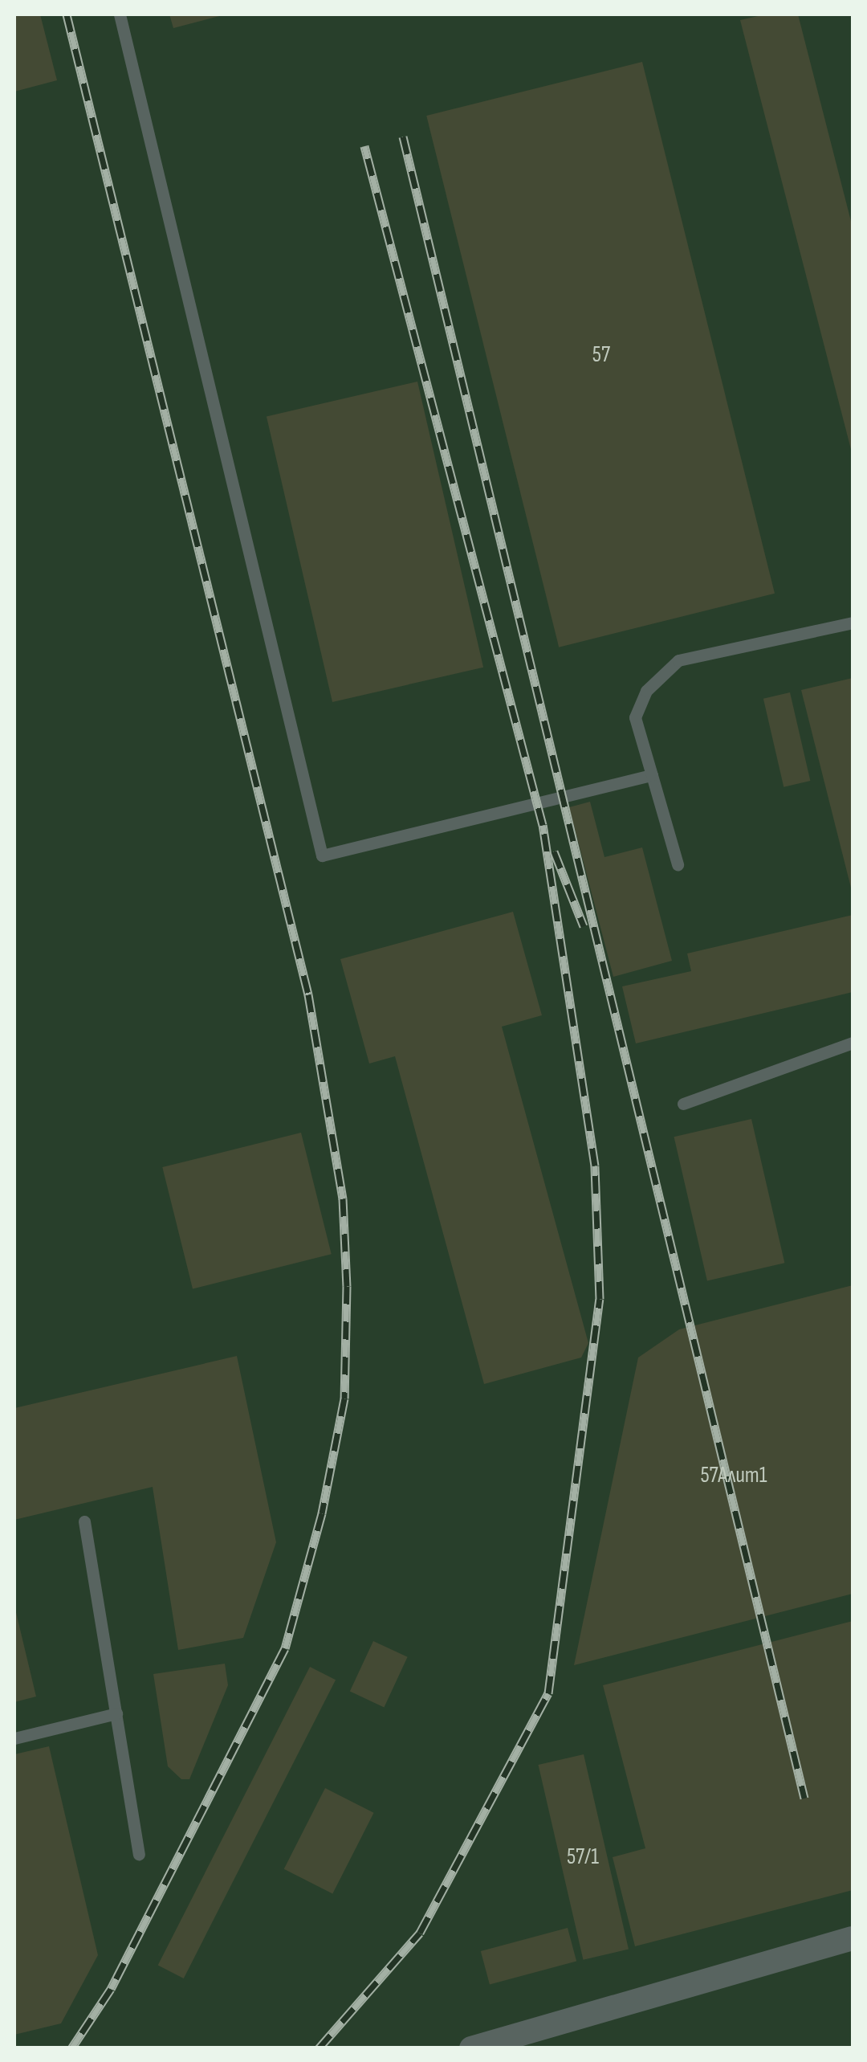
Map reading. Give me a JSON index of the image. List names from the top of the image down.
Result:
{
  "house_numbers": ["57", "57Алит1", "57/1"]
}
